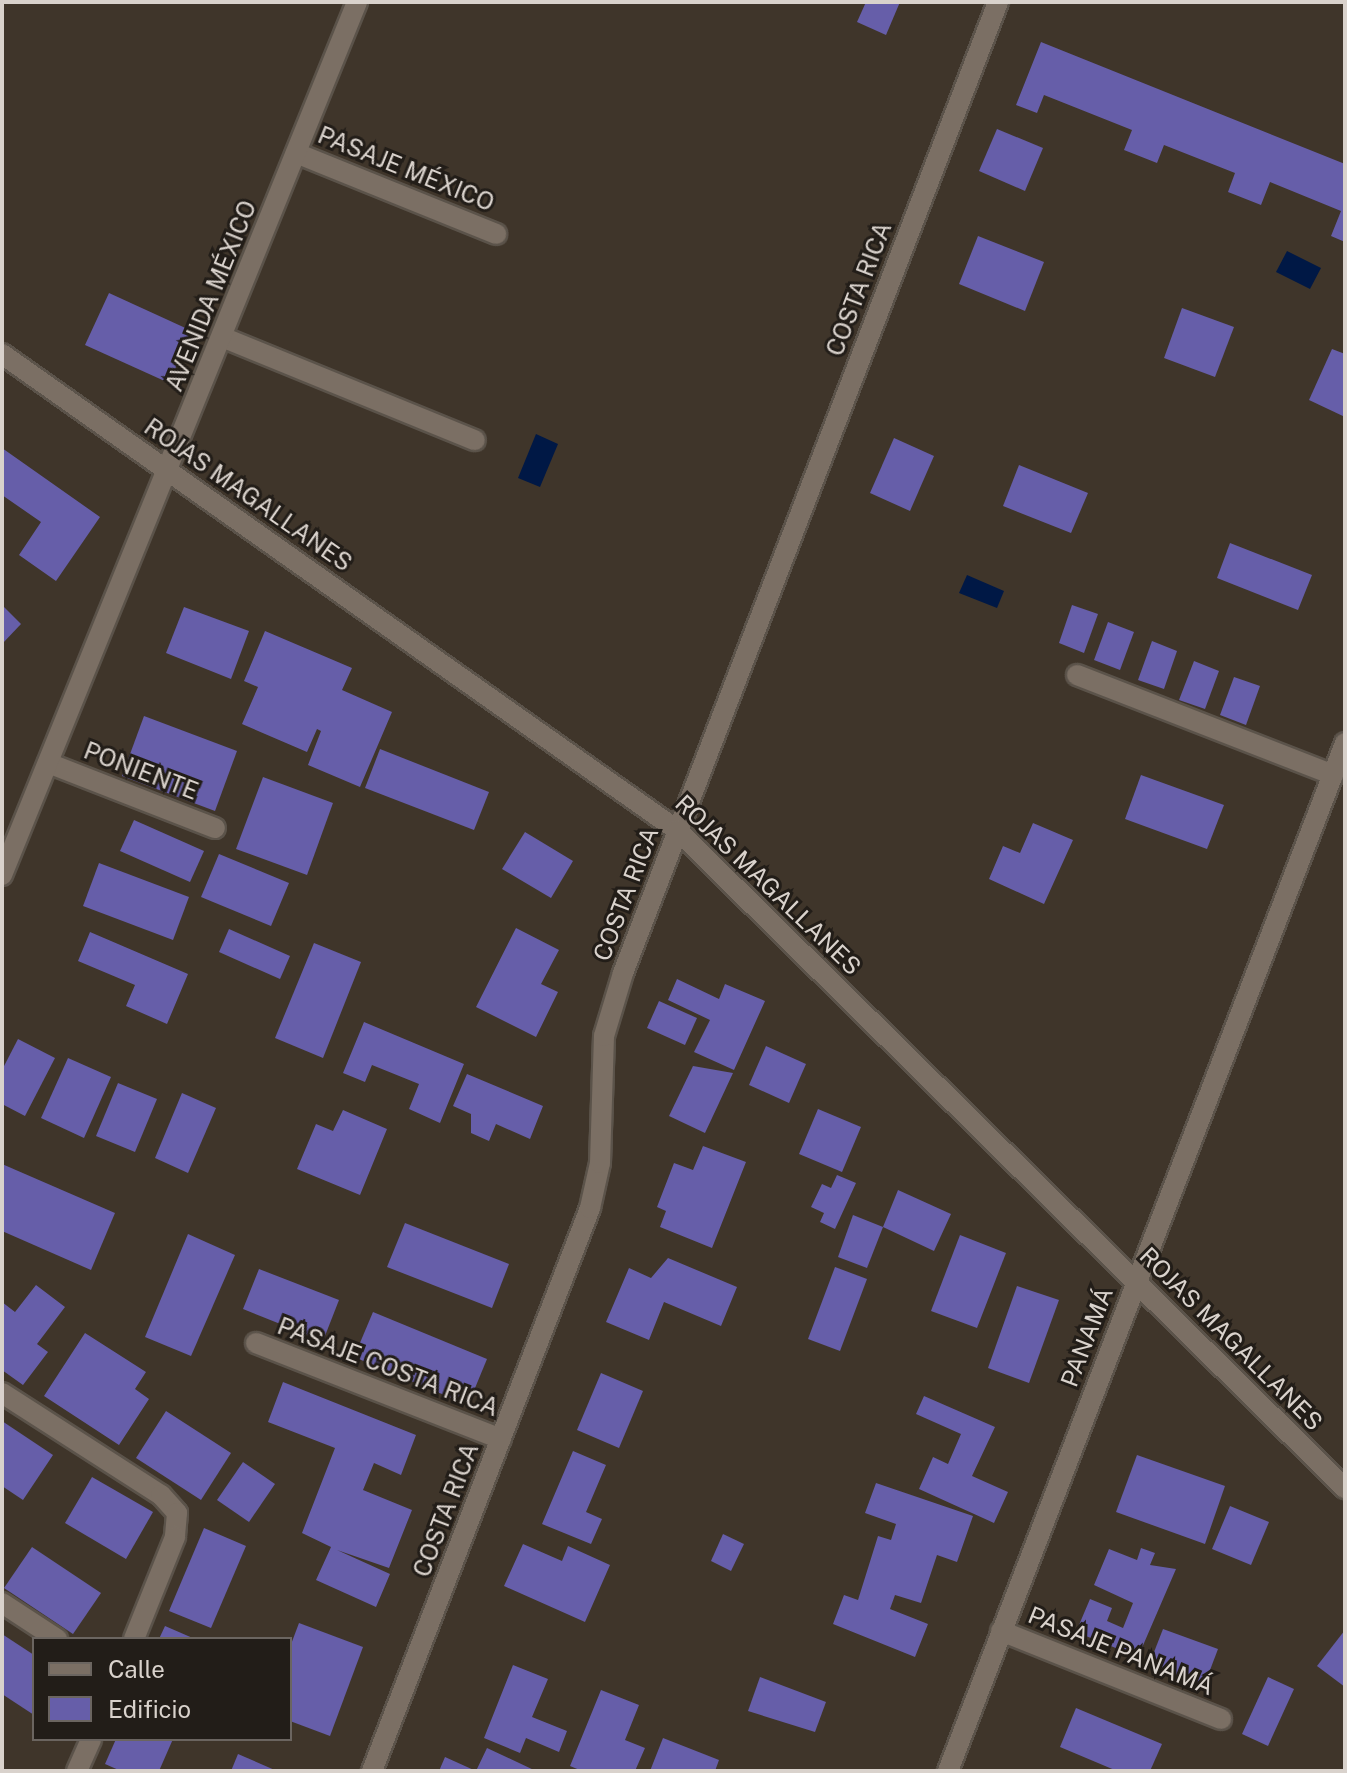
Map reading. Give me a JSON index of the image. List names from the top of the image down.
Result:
{
  "streets": {
    "street": [
      "PASAJE MÉXICO",
      "COSTA RICA",
      "AVENIDA MÉXICO",
      "ROJAS MAGALLANES",
      "PONIENTE",
      "PANAMÁ",
      "PASAJE COSTA RICA",
      "PASAJE PANAMÁ"
    ]
  },
  "crossings": [
    ["PASAJE MÉXICO", "AVENIDA MÉXICO"],
    ["COSTA RICA", "ROJAS MAGALLANES"],
    ["COSTA RICA", "PASAJE COSTA RICA"],
    ["AVENIDA MÉXICO", "ROJAS MAGALLANES"],
    ["AVENIDA MÉXICO", "PONIENTE"],
    ["ROJAS MAGALLANES", "PANAMÁ"],
    ["PANAMÁ", "PASAJE PANAMÁ"]
  ],
  "legend": ["Calle", "Edificio"]
}
